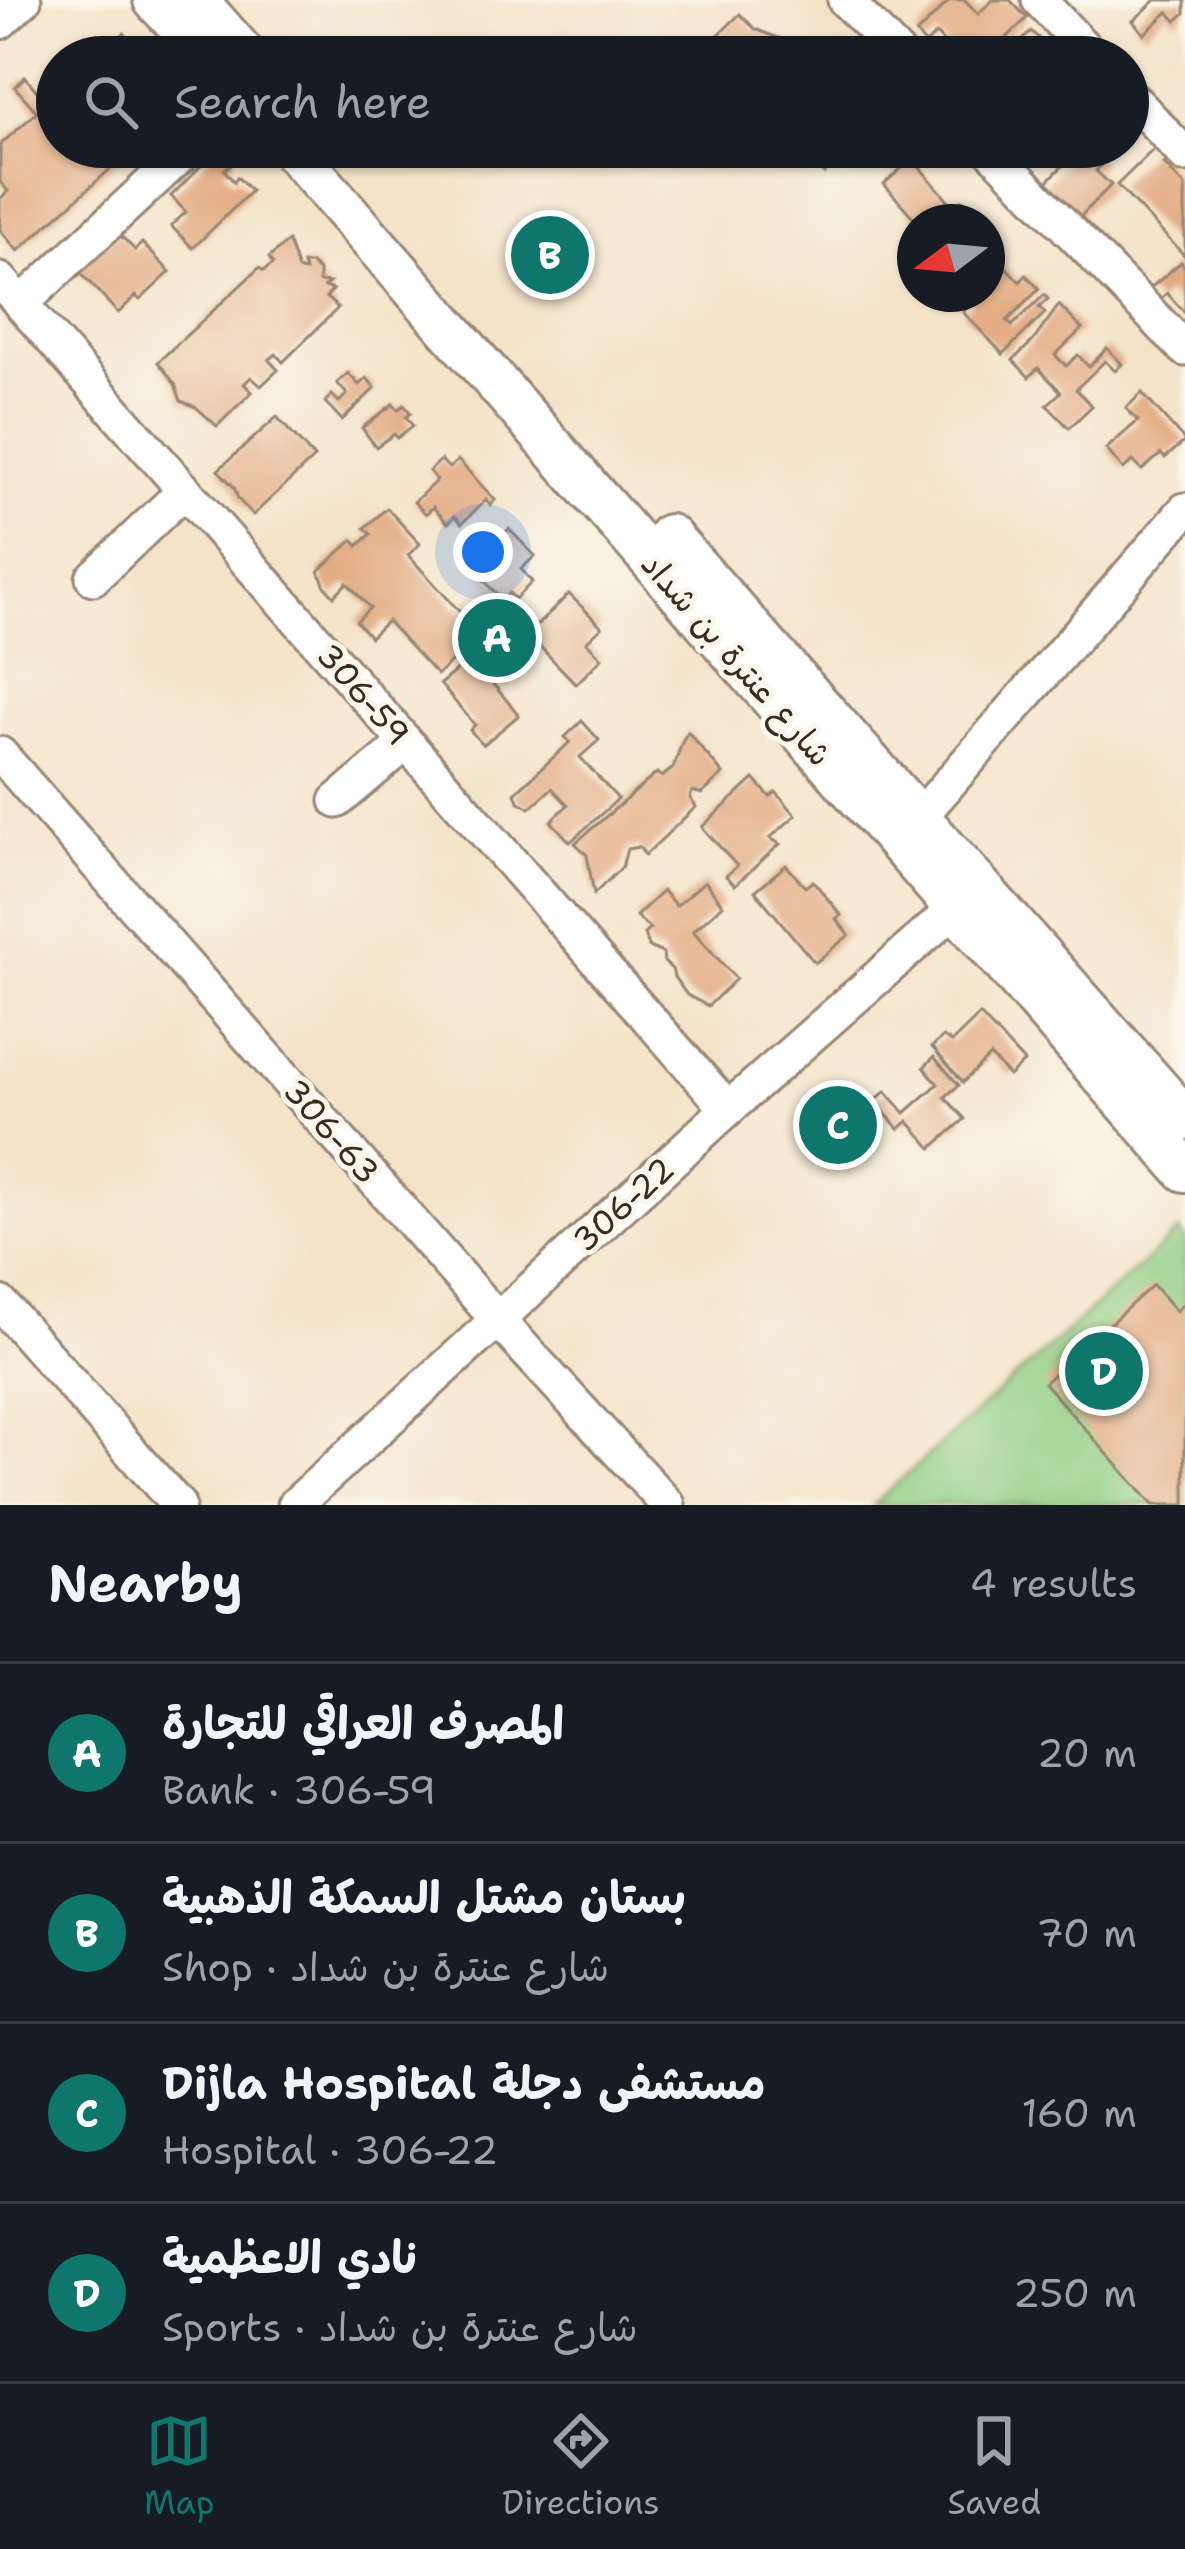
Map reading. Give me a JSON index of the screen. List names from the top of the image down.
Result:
{
  "streets": {
    "main road": ["شارع عنترة بن شداد"],
    "street": ["306-59", "306-63", "306-22"]
  },
  "crossings": [
    ["شارع عنترة بن شداد", "306-22"],
    ["306-59", "306-22"],
    ["306-63", "306-22"]
  ],
  "north": "left",
  "page": {
    "search": "Search here",
    "pins": [
      "B",
      "A",
      "C",
      "D"
    ],
    "heading": ["Nearby", "4 results"],
    "list": [
      {
        "mark": "A",
        "name": "المصرف العراقي للتجارة",
        "note": "Bank · 306-59",
        "value": "20 m"
      },
      {
        "mark": "B",
        "name": "بستان مشتل السمكة الذهبية",
        "note": "Shop · شارع عنترة بن شداد",
        "value": "70 m"
      },
      {
        "mark": "C",
        "name": "Dijla Hospital مستشفى دجلة",
        "note": "Hospital · 306-22",
        "value": "160 m"
      },
      {
        "mark": "D",
        "name": "نادي الاعظمية",
        "note": "Sports · شارع عنترة بن شداد",
        "value": "250 m"
      }
    ],
    "nav": ["Map", "Directions", "Saved"]
  }
}
